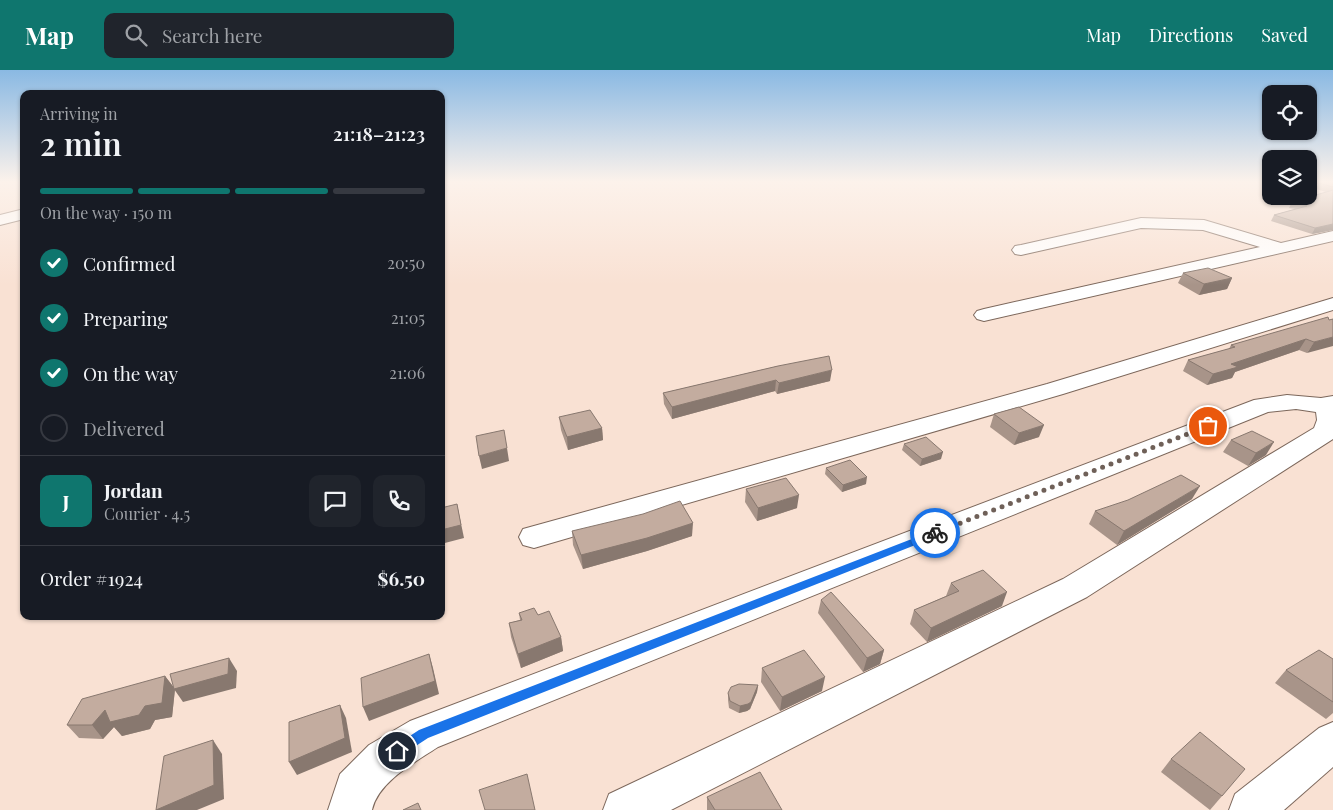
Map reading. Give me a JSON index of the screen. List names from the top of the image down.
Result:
{
  "page": {
    "header": "Map",
    "search": "Search here",
    "nav": ["Map", "Directions", "Saved"],
    "heading": ["2 min", "Arriving in", "21:18–21:23"],
    "panel": [
      "Jordan",
      "Courier · 4.5",
      "Order #1924",
      "$6.50"
    ],
    "bar": "On the way · 150 m",
    "list": [
      ["Confirmed", "20:50"],
      ["Preparing", "21:05"],
      ["On the way", "21:06"],
      "Delivered"
    ],
    "round": "J"
  }
}
